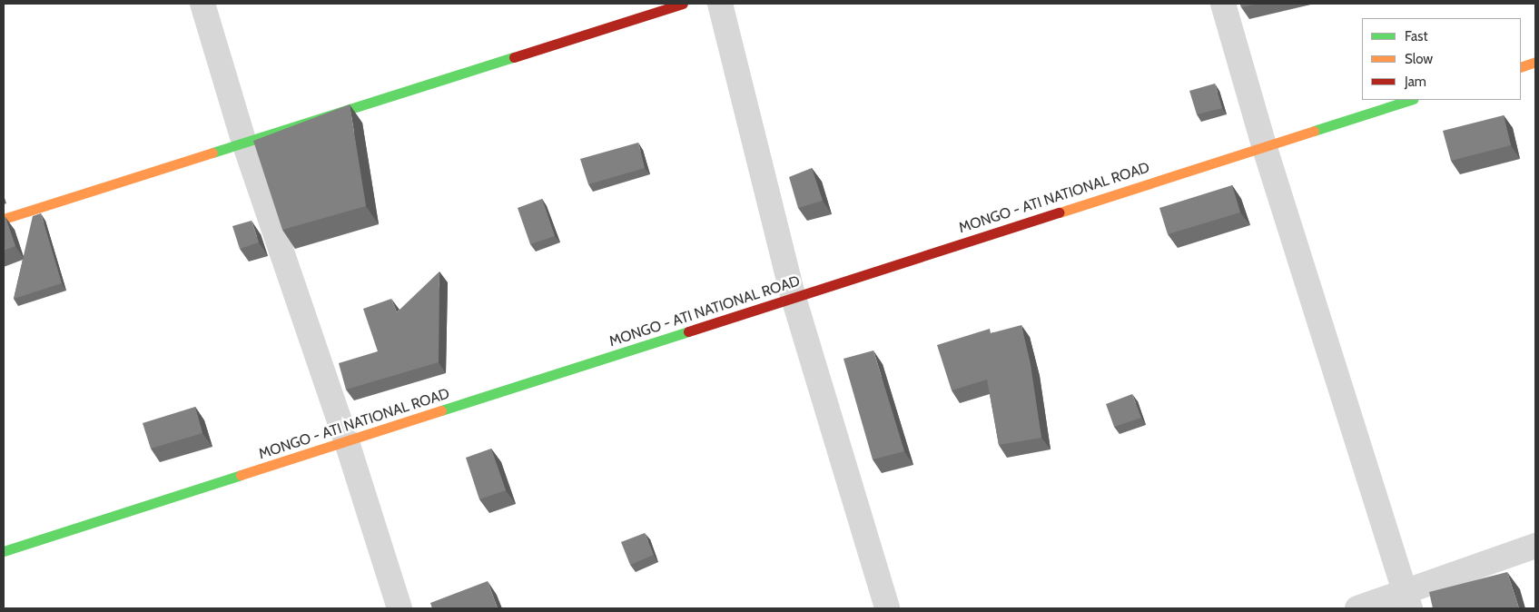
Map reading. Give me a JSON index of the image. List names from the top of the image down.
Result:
{
  "streets": {
    "main road": ["MONGO - ATI NATIONAL ROAD"]
  },
  "legend": ["Fast", "Slow", "Jam"]
}
